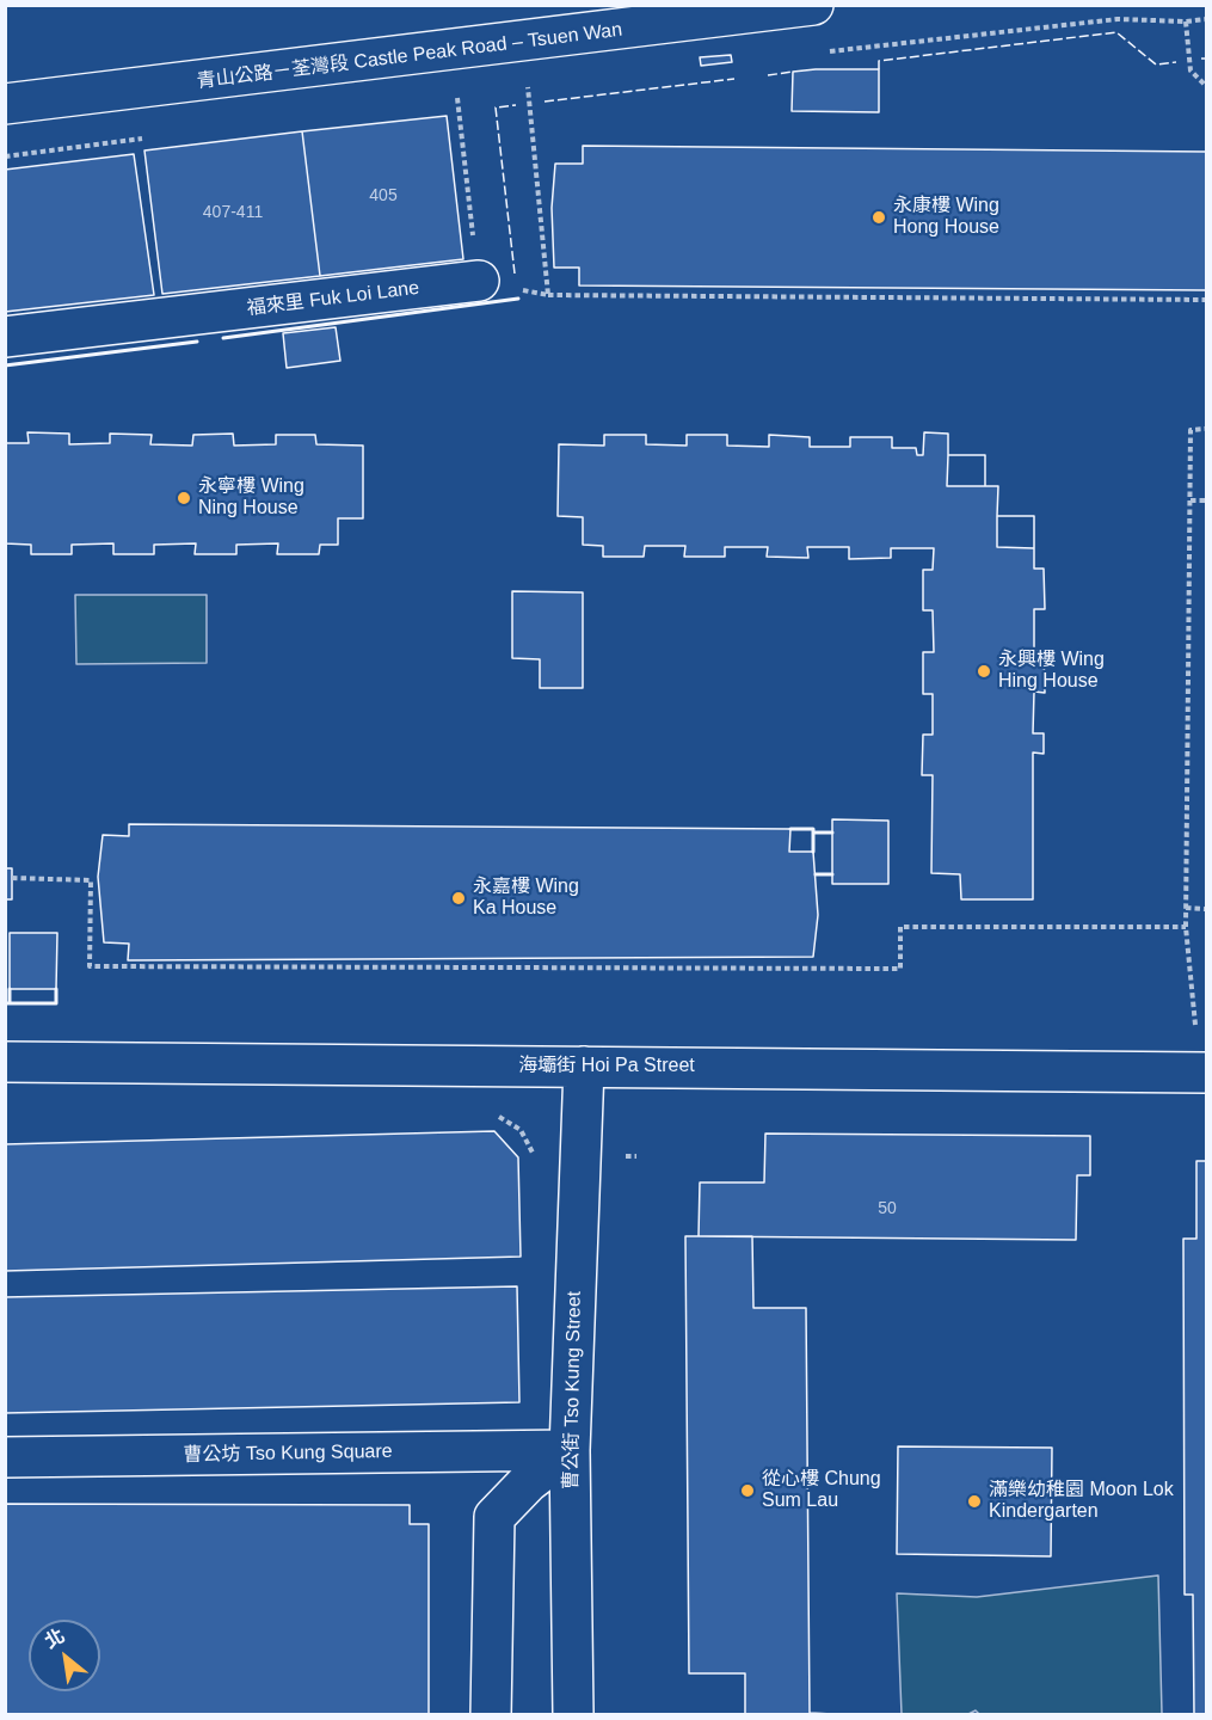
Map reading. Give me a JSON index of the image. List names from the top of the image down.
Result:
{
  "streets": {
    "street": [
      "青山公路－荃灣段 Castle Peak Road – Tsuen Wan",
      "福來里 Fuk Loi Lane",
      "海壩街 Hoi Pa Street",
      "曹公街 Tso Kung Street",
      "曹公坊 Tso Kung Square"
    ]
  },
  "crossings": [
    ["海壩街 Hoi Pa Street", "曹公街 Tso Kung Street"],
    ["曹公街 Tso Kung Street", "曹公坊 Tso Kung Square"]
  ],
  "places": [
    "永康樓 Wing Hong House",
    "永寧樓 Wing Ning House",
    "永興樓 Wing Hing House",
    "永嘉樓 Wing Ka House",
    "從心樓 Chung Sum Lau",
    "滿樂幼稚園 Moon Lok Kindergarten"
  ],
  "house_numbers": ["405", "407-411", "50"],
  "north": "top left"
}
